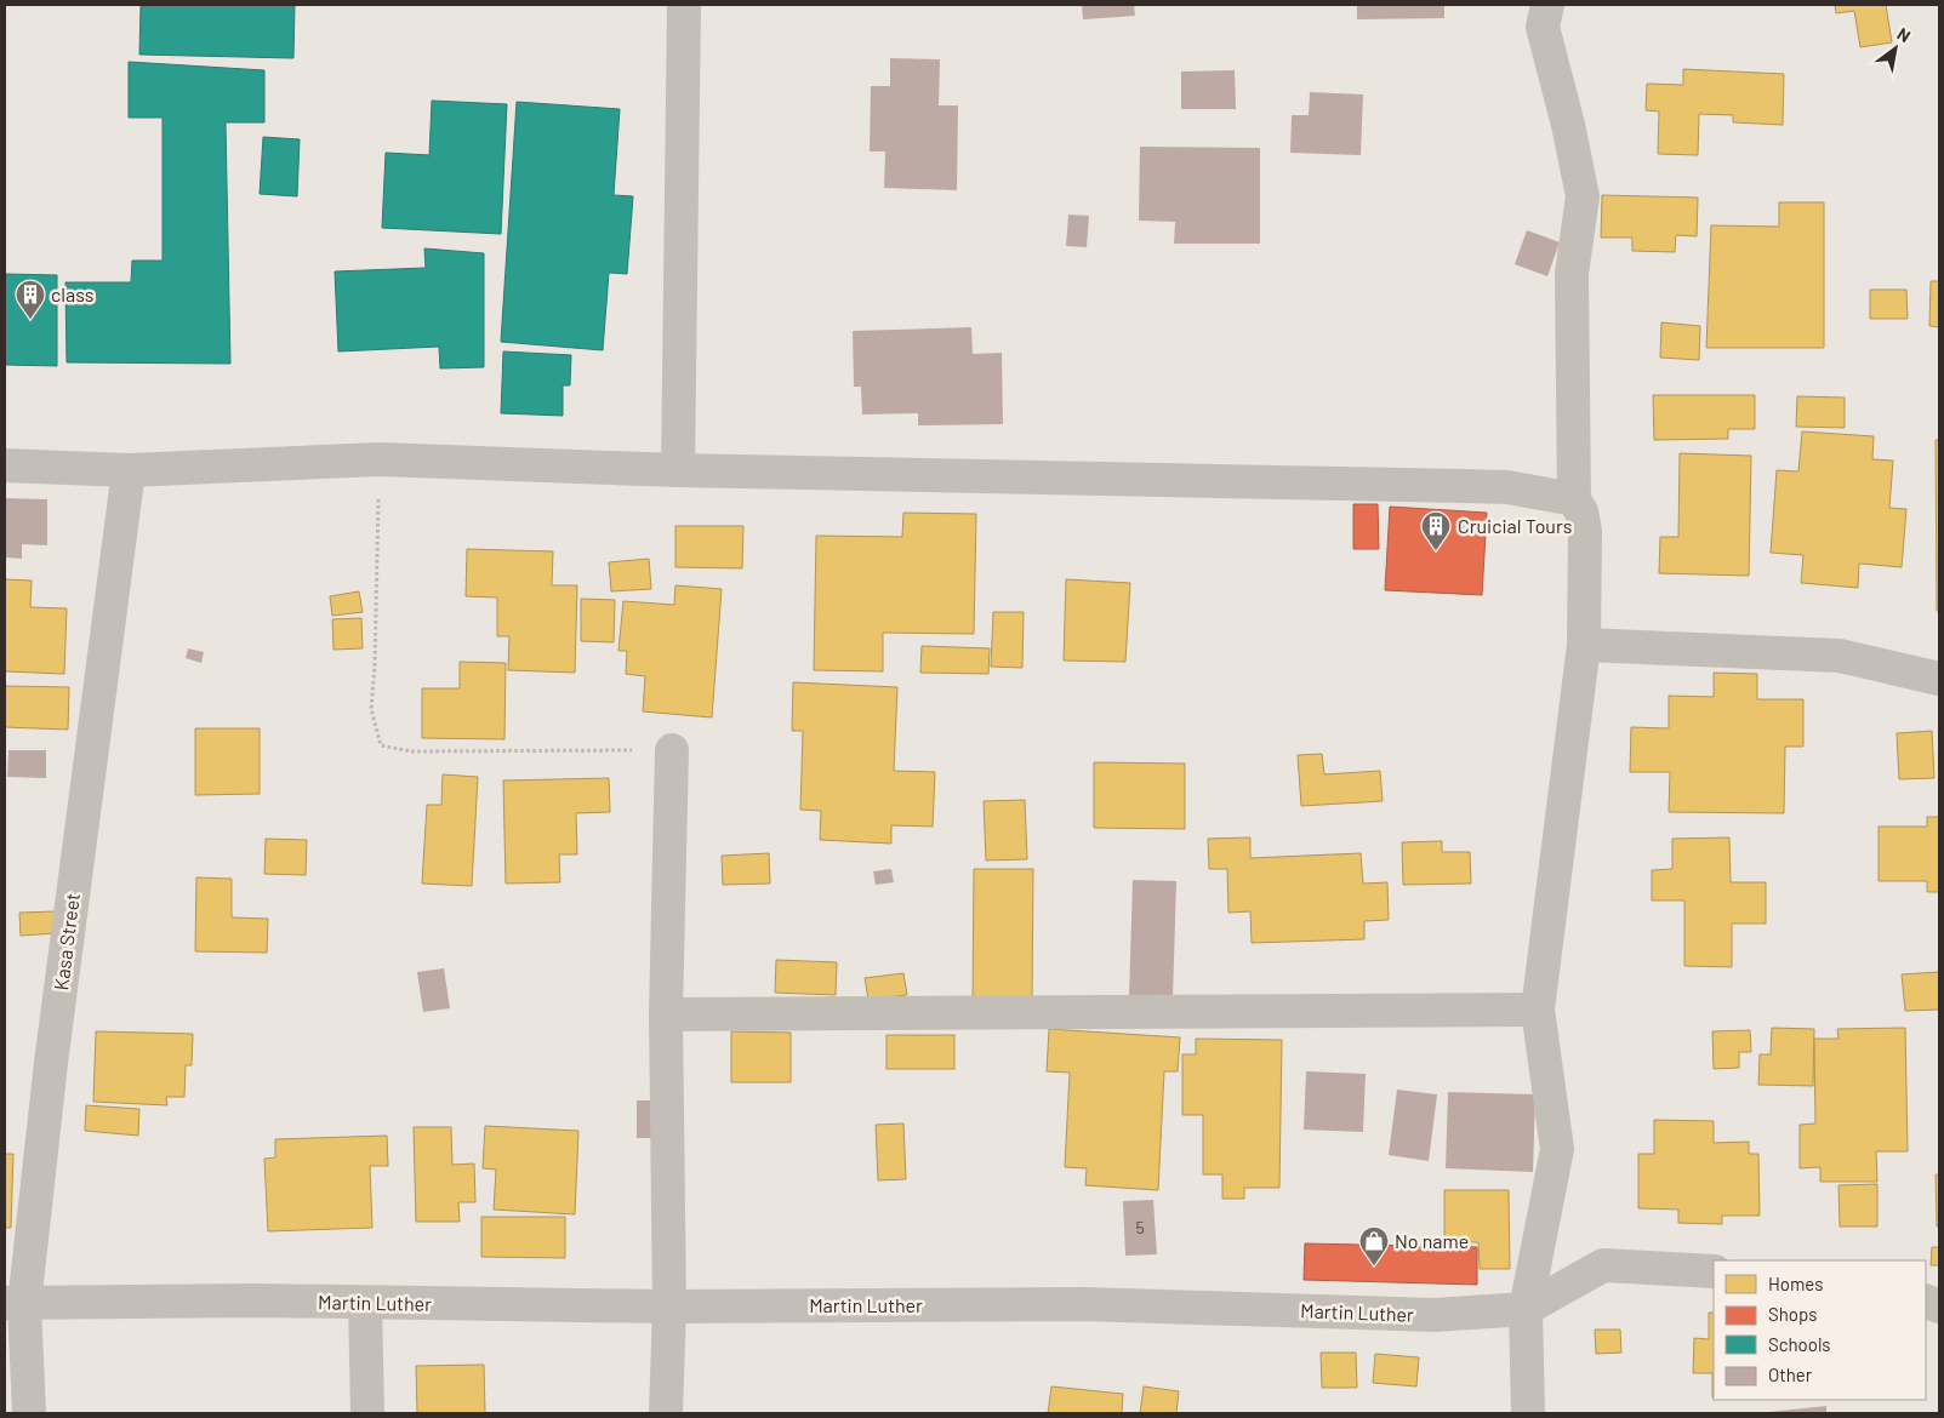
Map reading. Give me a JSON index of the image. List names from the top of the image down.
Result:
{
  "streets": {
    "street": ["Kasa Street", "Martin Luther"]
  },
  "crossings": [
    ["Kasa Street", "Martin Luther"]
  ],
  "places": {
    "building": ["class", "Cruicial Tours"],
    "shop": ["No name"]
  },
  "house_numbers": ["5"],
  "legend": [
    "Homes",
    "Shops",
    "Schools",
    "Other"
  ],
  "north": "top right"
}
